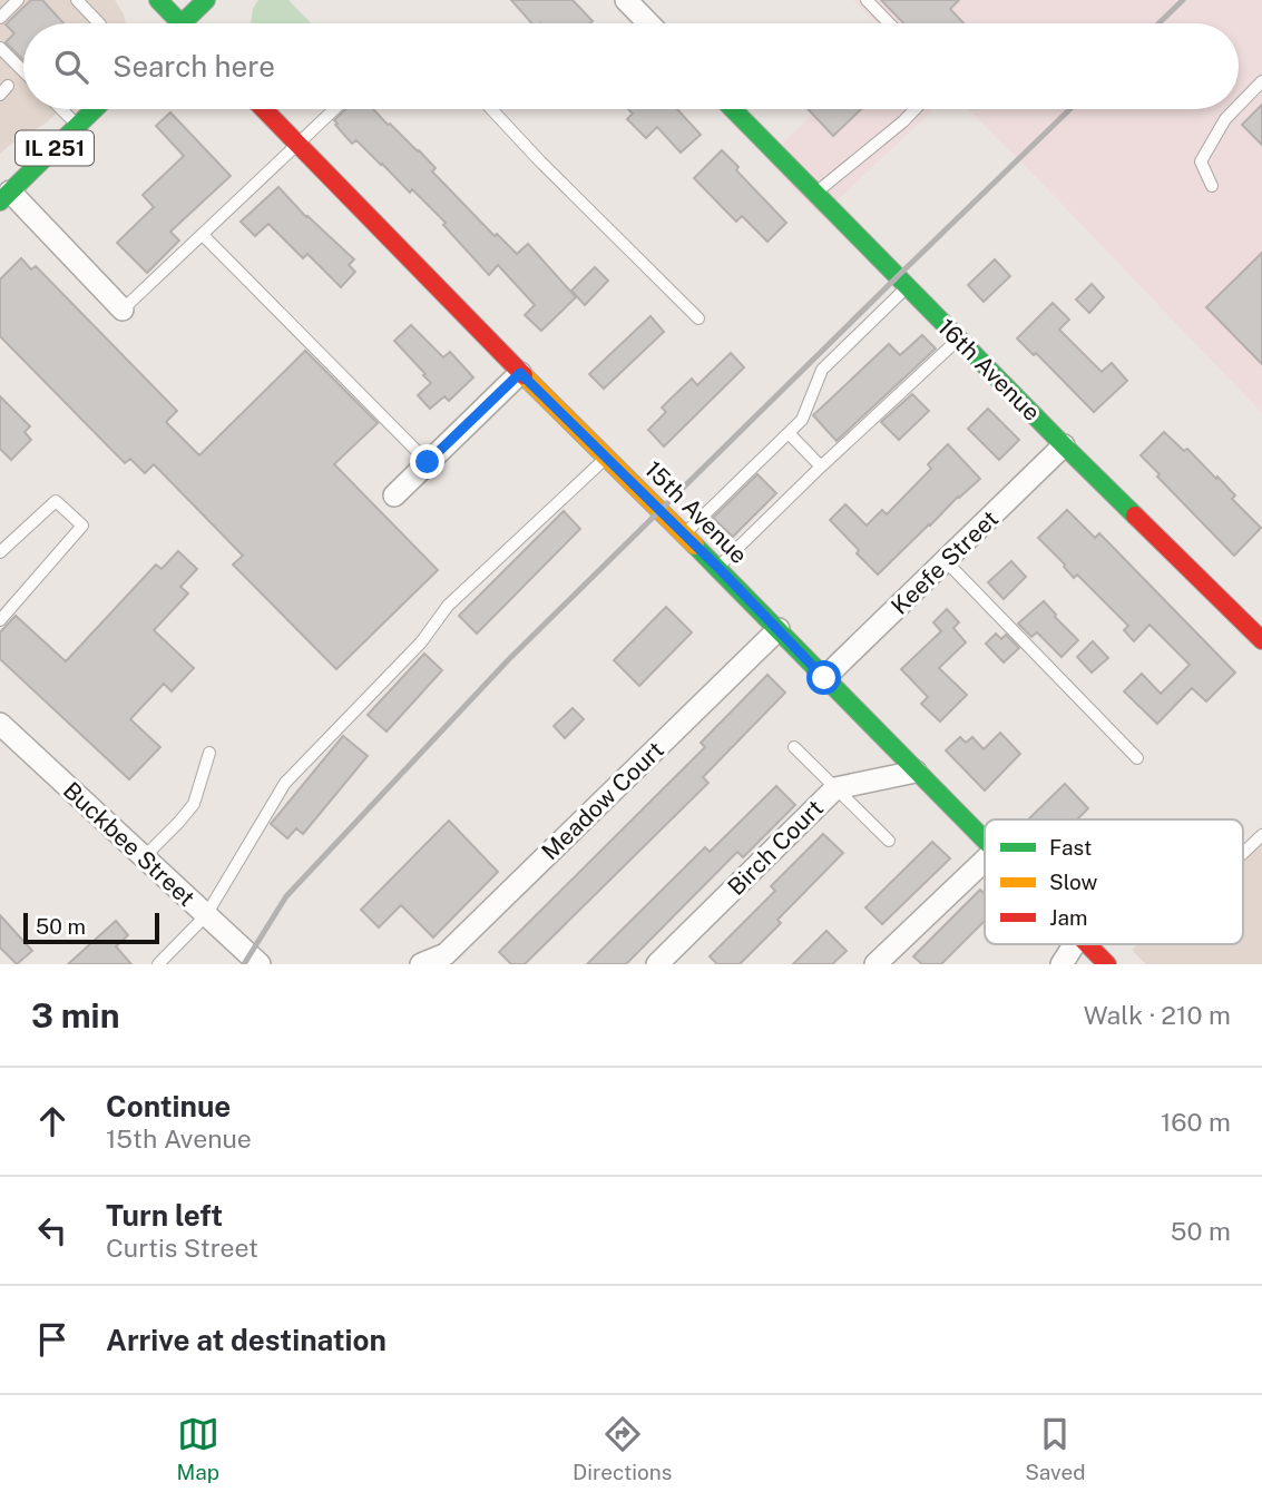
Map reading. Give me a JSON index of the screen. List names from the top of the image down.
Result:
{
  "streets": {
    "main road": ["IL 251", "16th Avenue", "15th Avenue"],
    "street": [
      "Keefe Street",
      "Meadow Court",
      "Buckbee Street",
      "Birch Court"
    ]
  },
  "crossings": [
    ["16th Avenue", "Keefe Street"],
    ["15th Avenue", "Keefe Street"],
    ["15th Avenue", "Meadow Court"],
    ["15th Avenue", "Birch Court"]
  ],
  "legend": ["Fast", "Slow", "Jam"],
  "scale_bar": "50 m",
  "page": {
    "search": "Search here",
    "scale": "50 m",
    "heading": ["3 min", "Walk · 210 m"],
    "list": [
      ["Continue", "15th Avenue", "160 m"],
      ["Turn left", "Curtis Street", "50 m"],
      "Arrive at destination"
    ],
    "nav": ["Map", "Directions", "Saved"]
  }
}
